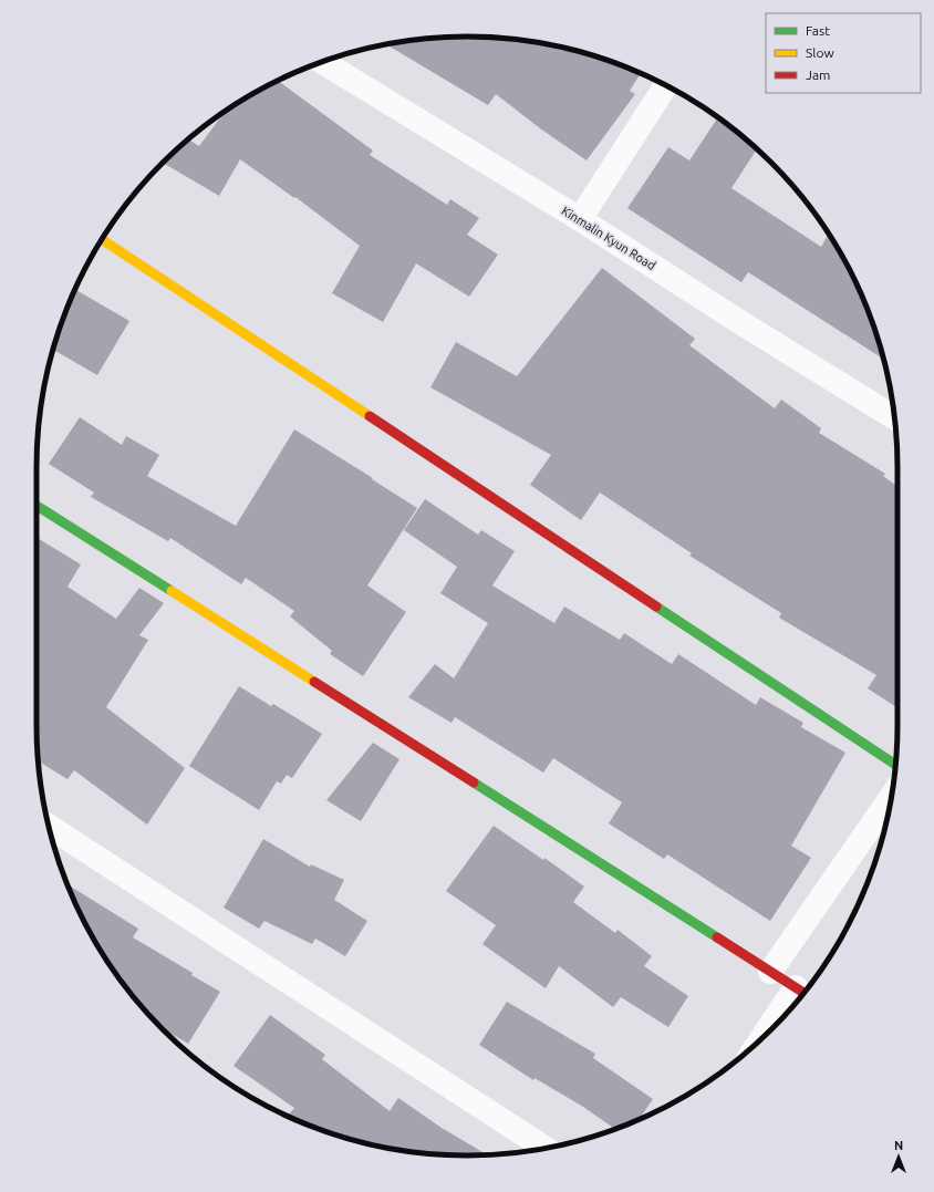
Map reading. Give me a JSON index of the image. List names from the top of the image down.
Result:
{
  "streets": {
    "street": ["Kinmalin Kyun Road"]
  },
  "legend": ["Fast", "Slow", "Jam"],
  "north": "top"
}
